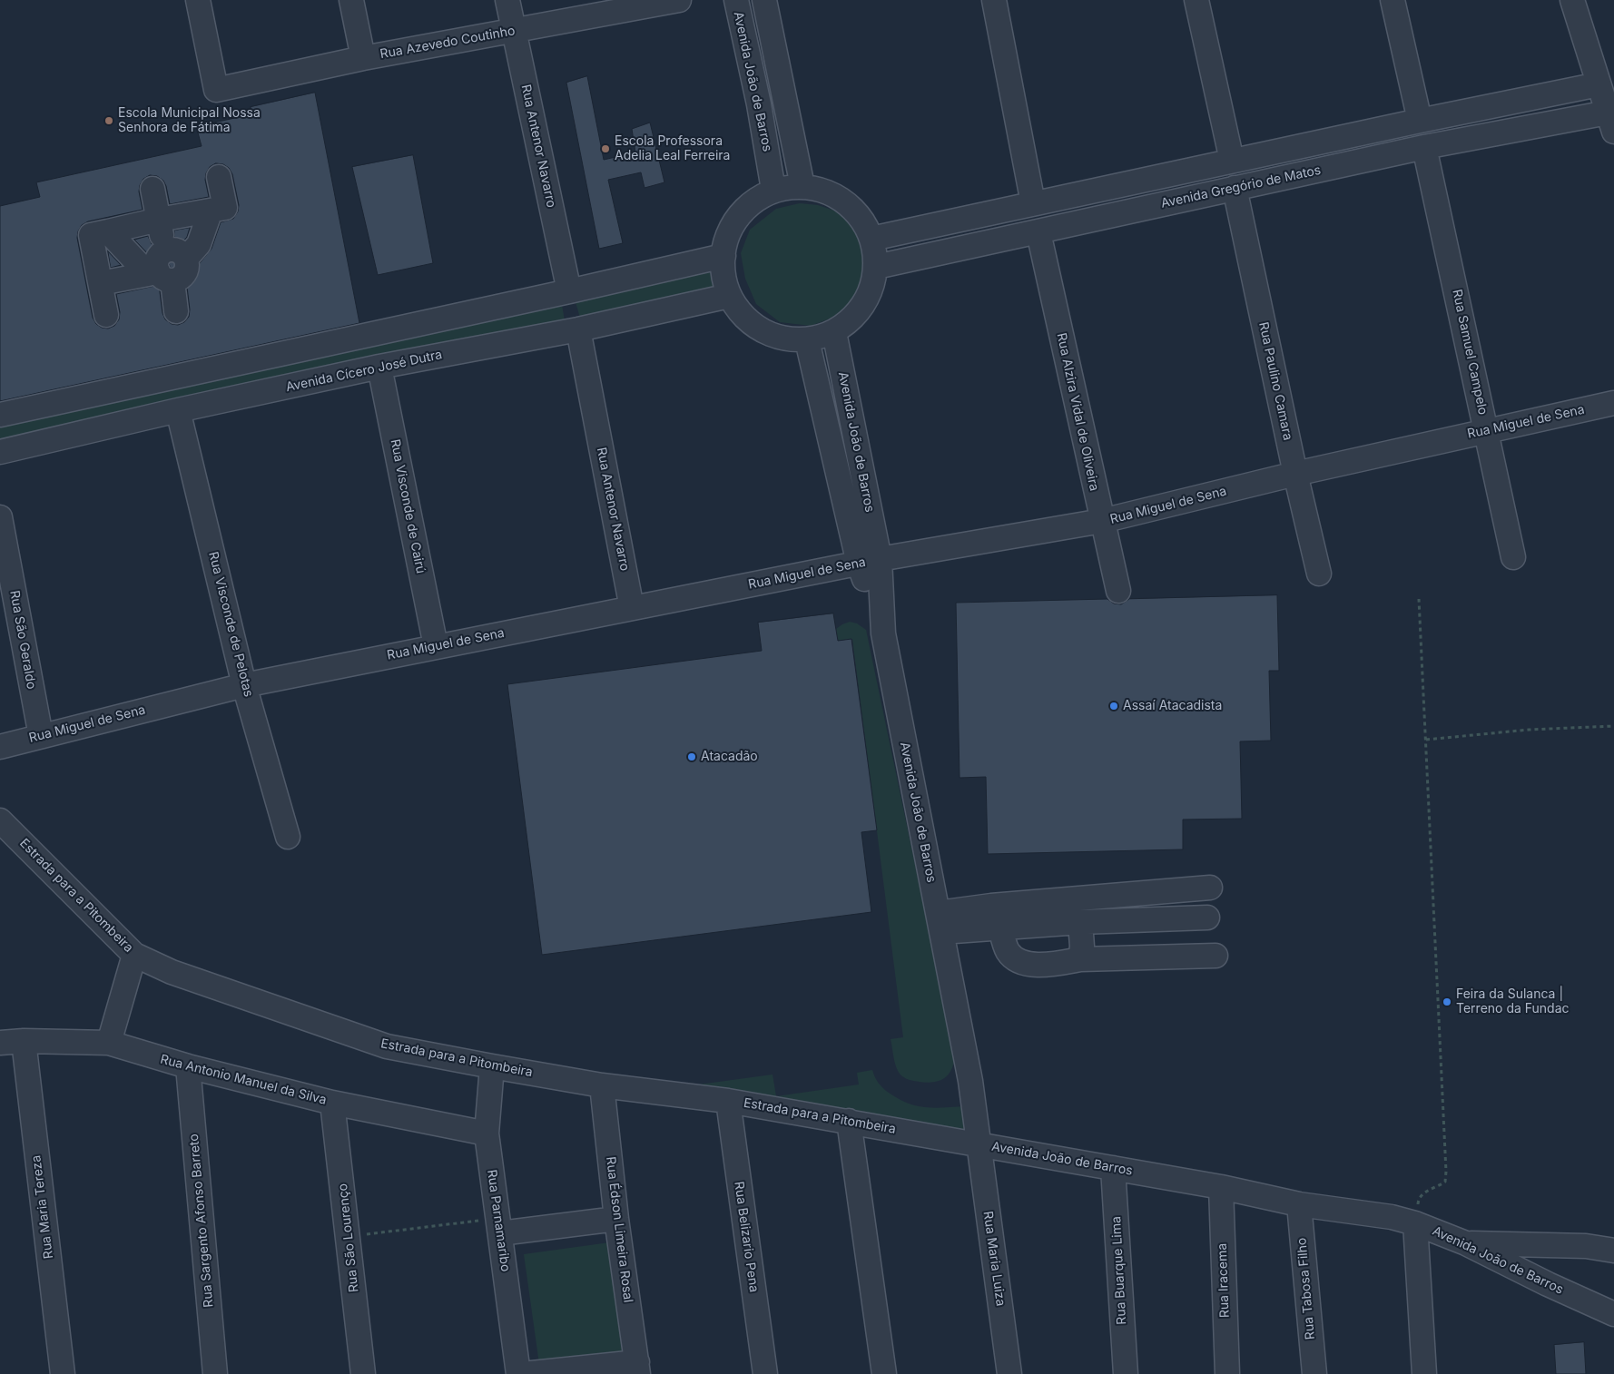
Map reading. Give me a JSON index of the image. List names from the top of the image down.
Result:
{
  "streets": {
    "street": [
      "Rua Azevedo Coutinho",
      "Avenida João de Barros",
      "Rua Antenor Navarro",
      "Avenida Gregório de Matos",
      "Rua Samuel Campelo",
      "Avenida Cícero José Dutra",
      "Rua Paulino Camara",
      "Rua Alzira Vidal de Oliveira",
      "Rua Miguel de Sena",
      "Rua Visconde de Cairú",
      "Rua Visconde de Pelotas",
      "Rua São Geraldo",
      "Estrada para a Pitombeira",
      "Rua Antonio Manuel da Silva",
      "Rua Maria Tereza",
      "Rua Sargento Afonso Barreto",
      "Rua Parnamaribo",
      "Rua Édson Limeira Rosal",
      "Rua Belizario Pena",
      "Rua São Lourenço",
      "Rua Maria Luiza",
      "Rua Buarque Lima",
      "Rua Iracema",
      "Rua Tabosa Filho"
    ]
  },
  "crossings": [
    ["Rua Azevedo Coutinho", "Rua Antenor Navarro"],
    ["Avenida João de Barros", "Avenida Gregório de Matos"],
    ["Avenida João de Barros", "Avenida Cícero José Dutra"],
    ["Avenida João de Barros", "Rua Miguel de Sena"],
    ["Avenida João de Barros", "Estrada para a Pitombeira"],
    ["Avenida João de Barros", "Rua Maria Luiza"],
    ["Avenida João de Barros", "Rua Buarque Lima"],
    ["Avenida João de Barros", "Rua Iracema"],
    ["Avenida João de Barros", "Rua Tabosa Filho"],
    ["Rua Antenor Navarro", "Avenida Cícero José Dutra"],
    ["Rua Antenor Navarro", "Rua Miguel de Sena"],
    ["Avenida Gregório de Matos", "Rua Samuel Campelo"],
    ["Avenida Gregório de Matos", "Avenida Cícero José Dutra"],
    ["Avenida Gregório de Matos", "Rua Paulino Camara"],
    ["Avenida Gregório de Matos", "Rua Alzira Vidal de Oliveira"],
    ["Rua Samuel Campelo", "Rua Miguel de Sena"],
    ["Avenida Cícero José Dutra", "Rua Visconde de Cairú"],
    ["Avenida Cícero José Dutra", "Rua Visconde de Pelotas"],
    ["Rua Paulino Camara", "Rua Miguel de Sena"],
    ["Rua Alzira Vidal de Oliveira", "Rua Miguel de Sena"],
    ["Rua Miguel de Sena", "Rua Visconde de Cairú"],
    ["Rua Miguel de Sena", "Rua Visconde de Pelotas"],
    ["Rua Miguel de Sena", "Rua São Geraldo"],
    ["Estrada para a Pitombeira", "Rua Parnamaribo"],
    ["Estrada para a Pitombeira", "Rua Édson Limeira Rosal"],
    ["Estrada para a Pitombeira", "Rua Belizario Pena"],
    ["Estrada para a Pitombeira", "Rua Maria Luiza"],
    ["Rua Antonio Manuel da Silva", "Rua Maria Tereza"],
    ["Rua Antonio Manuel da Silva", "Rua Sargento Afonso Barreto"],
    ["Rua Antonio Manuel da Silva", "Rua Parnamaribo"],
    ["Rua Antonio Manuel da Silva", "Rua São Lourenço"]
  ],
  "places": [
    "Escola Municipal Nossa Senhora de Fátima",
    "Escola Professora Adelia Leal Ferreira",
    "Assaí Atacadista",
    "Atacadão",
    "Feira da Sulanca | Terreno da Fundac"
  ]
}
